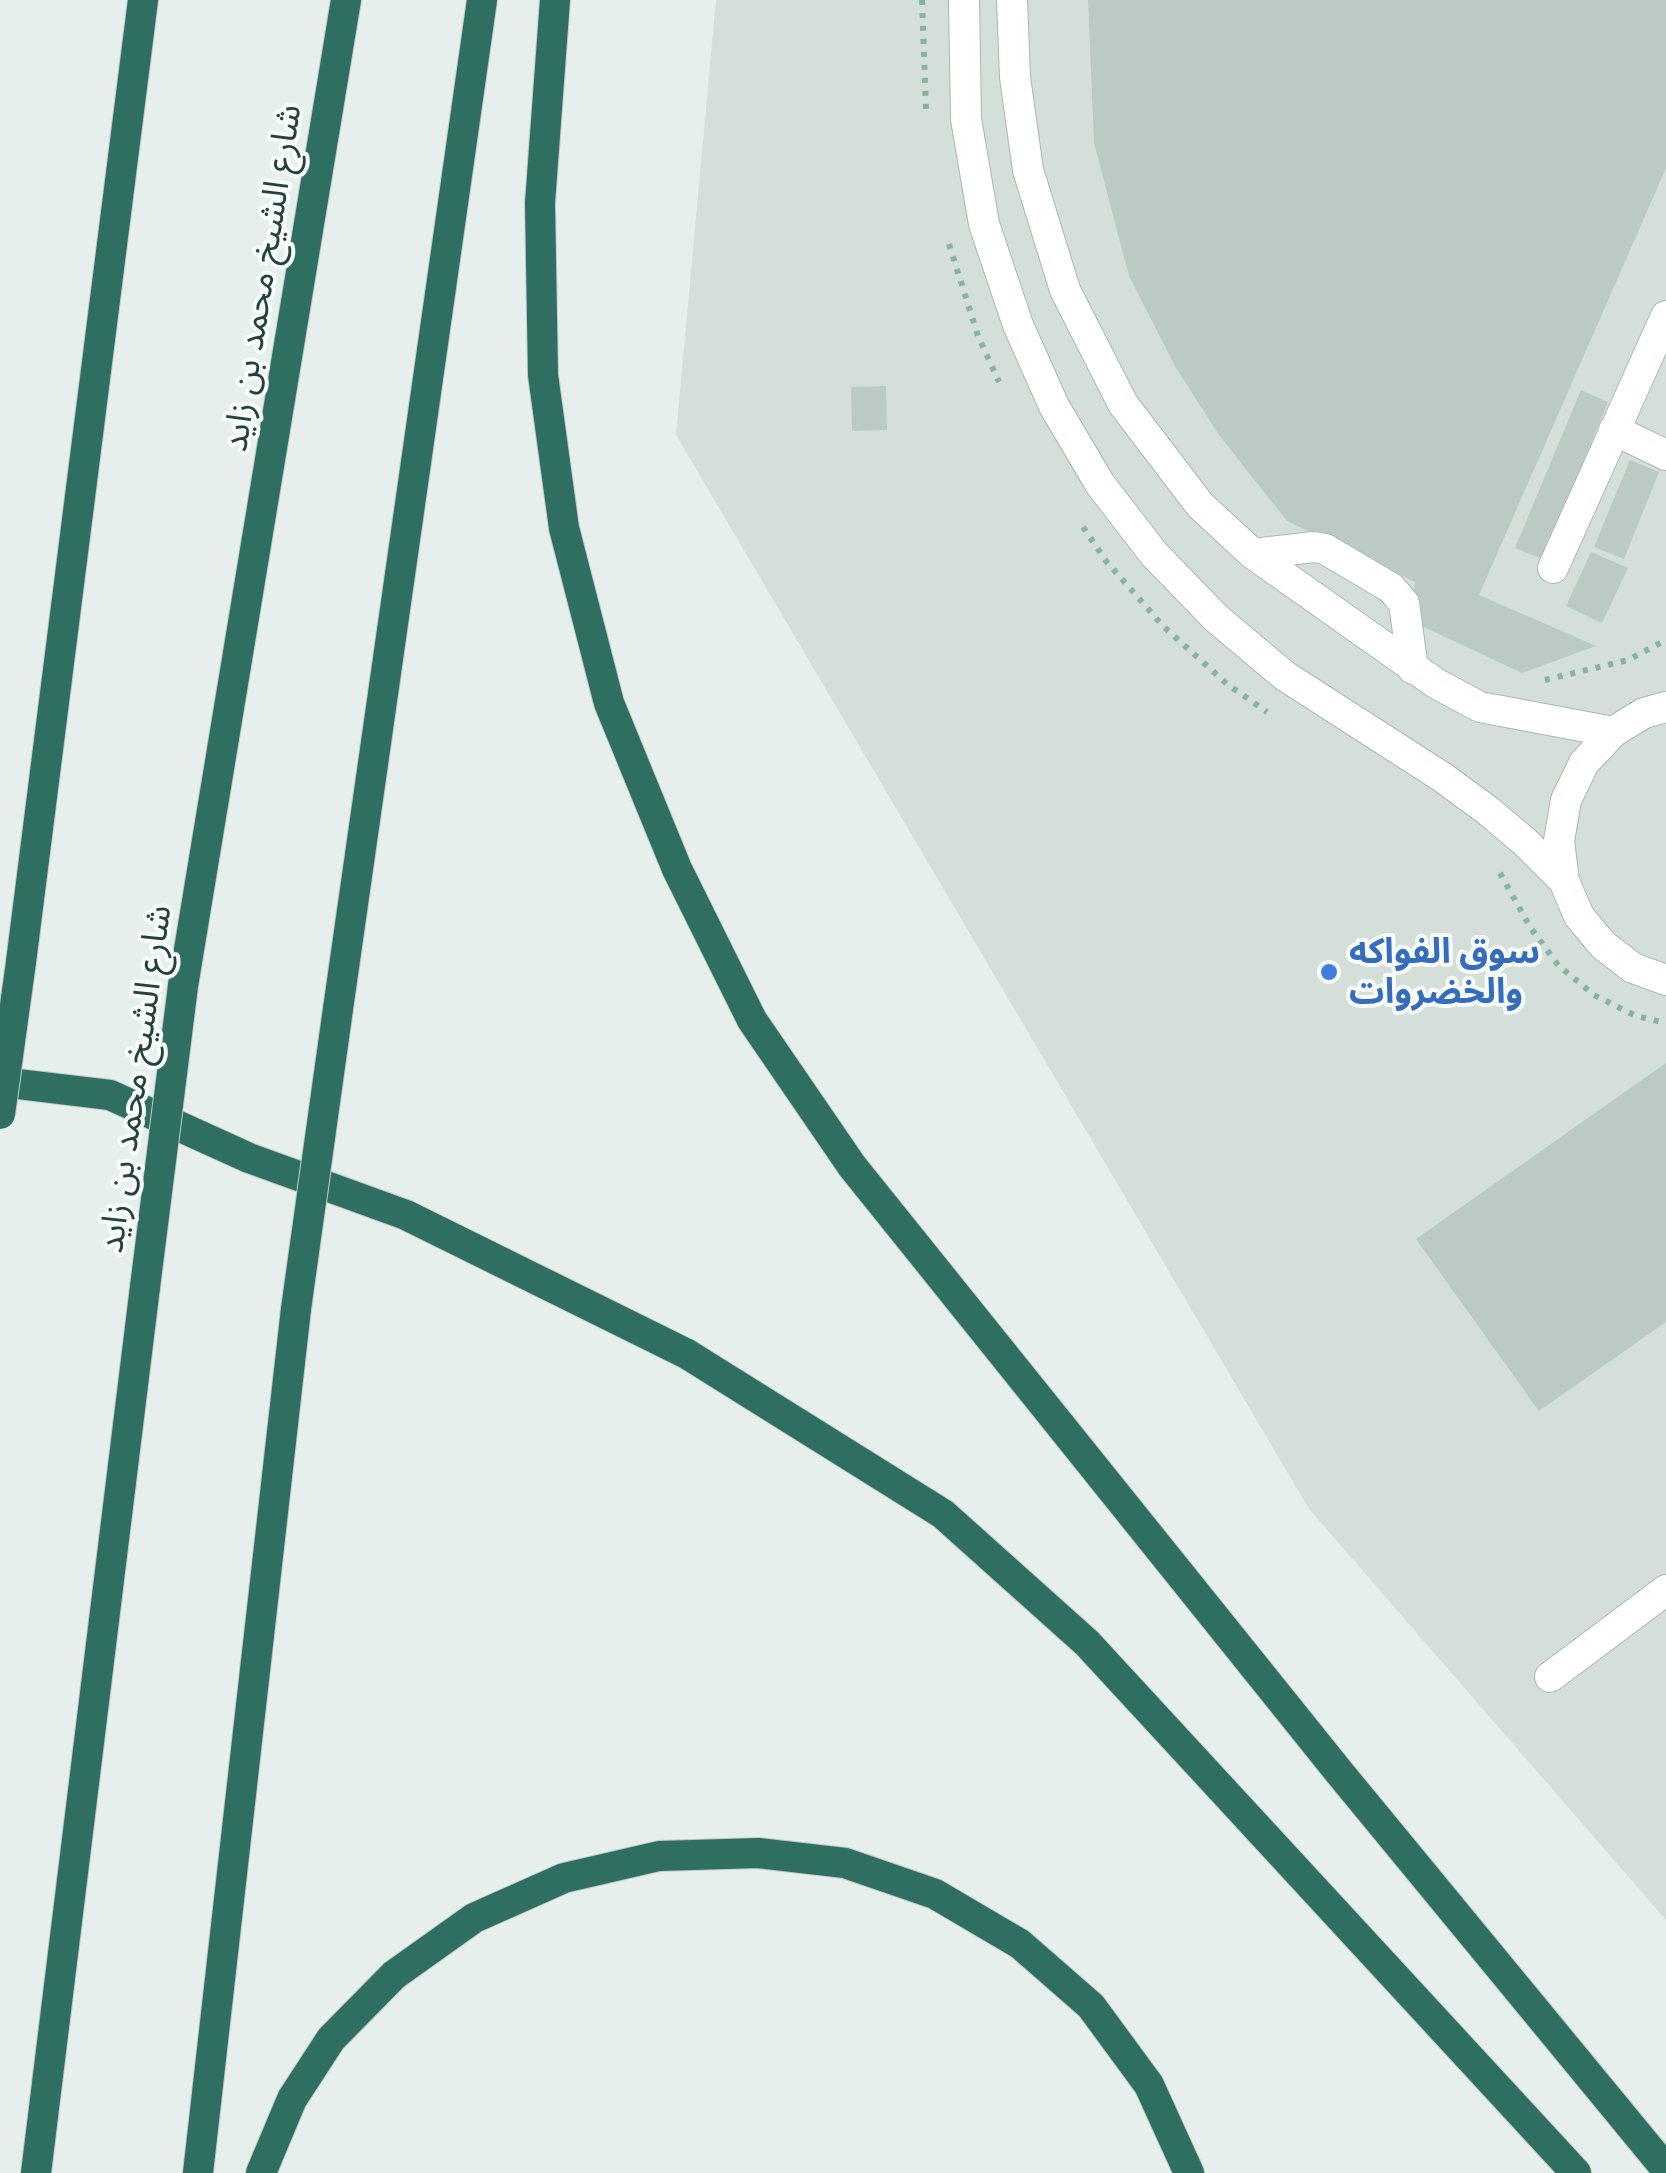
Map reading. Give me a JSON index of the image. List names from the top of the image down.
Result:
{
  "streets": {
    "highway": ["شارع الشيخ محمد بن زايد"]
  },
  "places": ["سوق الفواكه والخضروات"]
}
